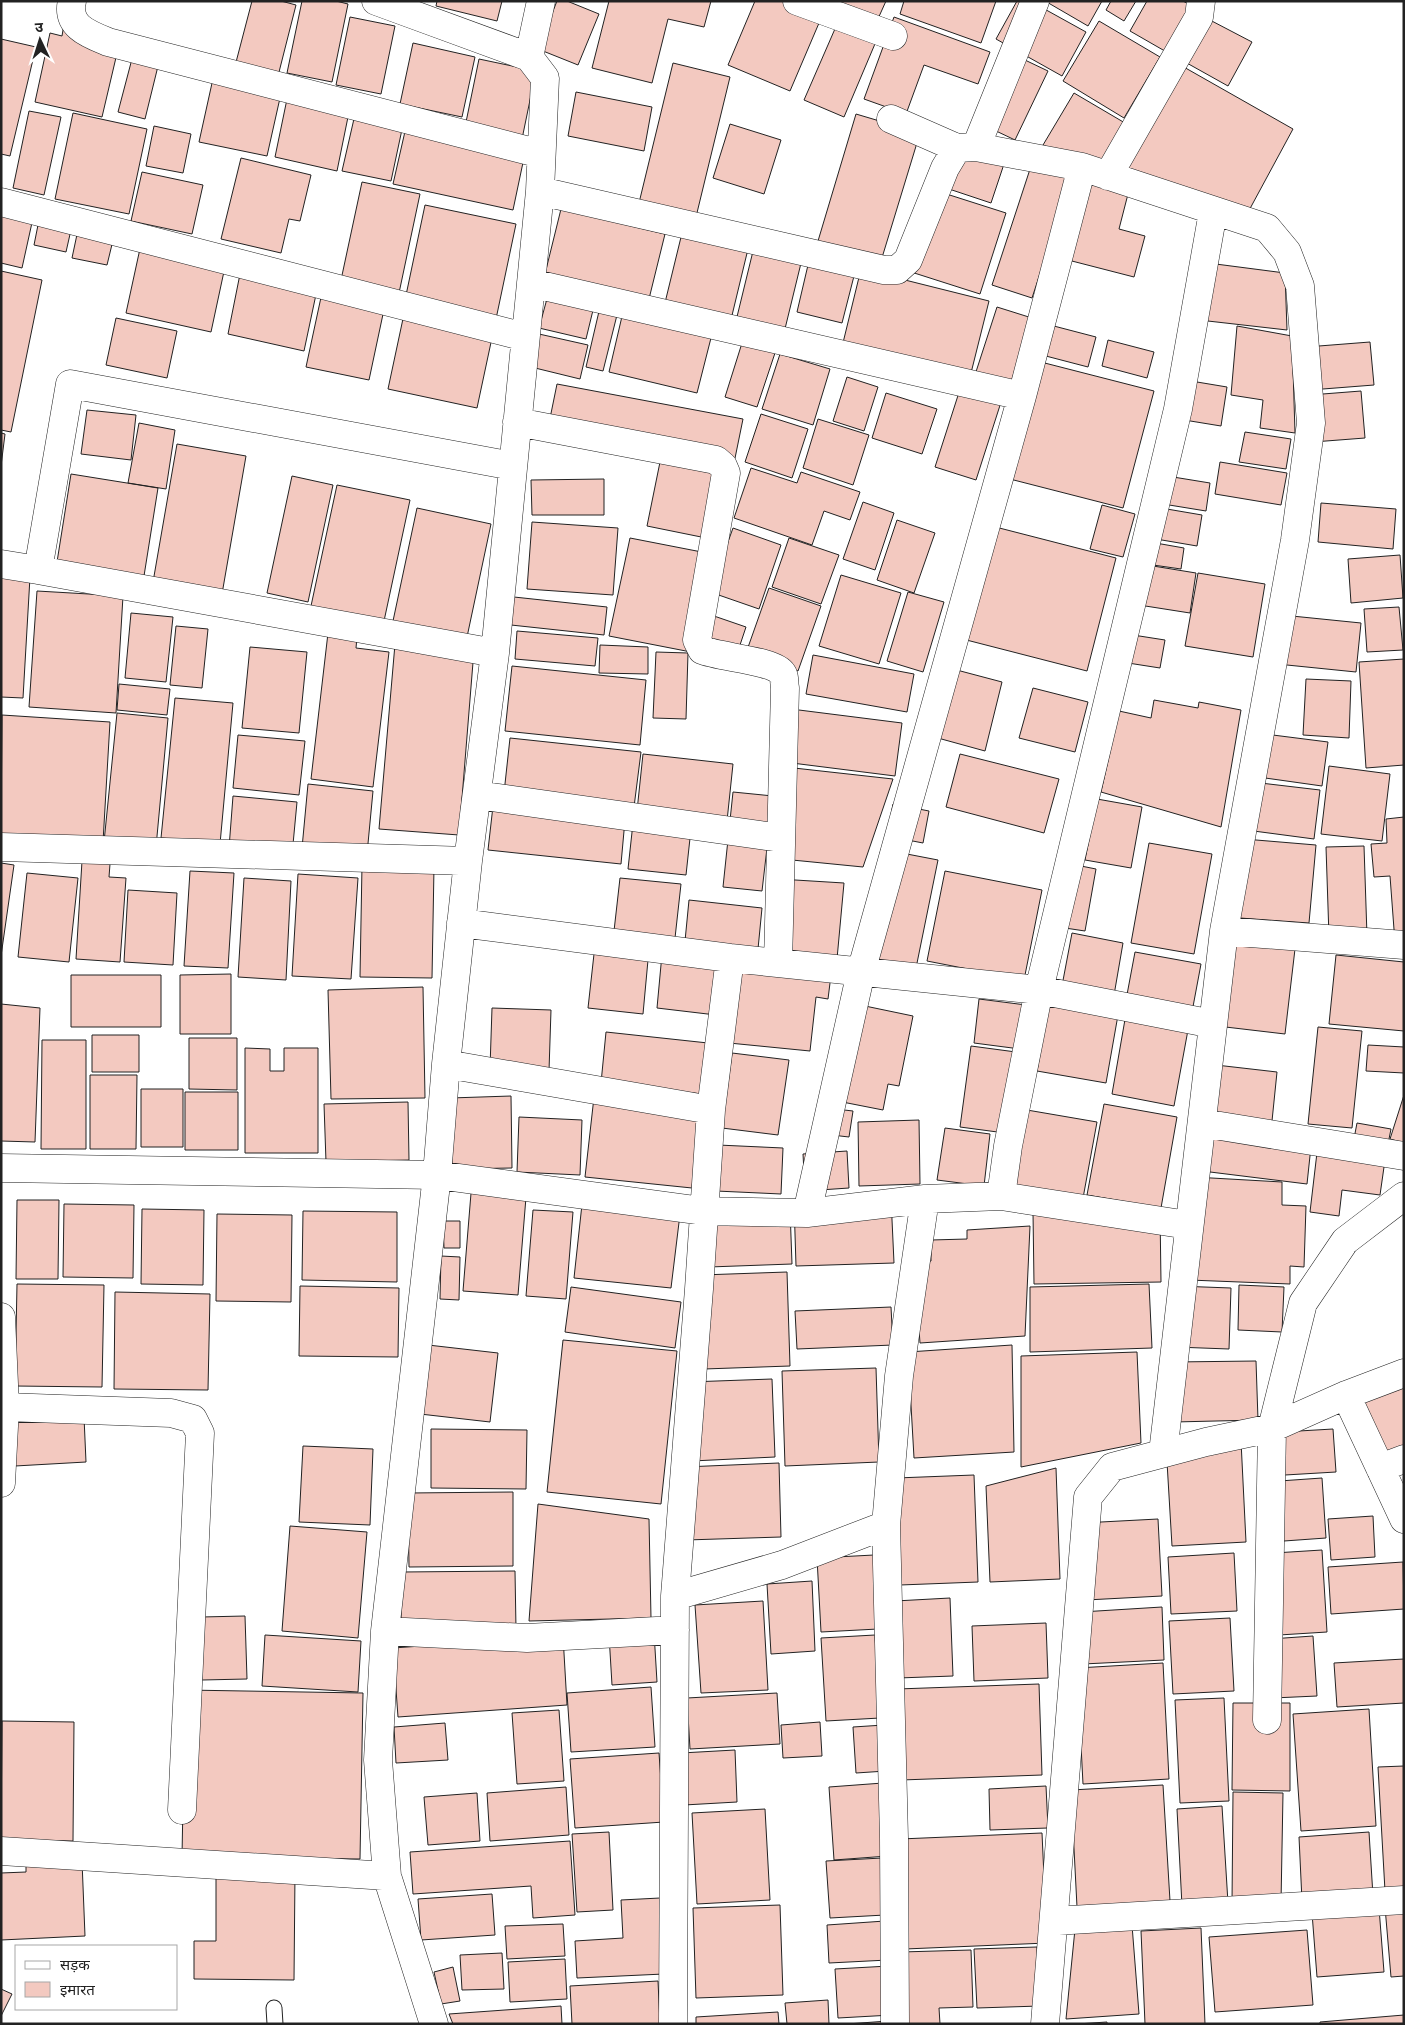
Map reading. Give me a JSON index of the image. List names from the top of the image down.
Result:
{
  "legend": ["सड़क", "इमारत"],
  "north": "top"
}
